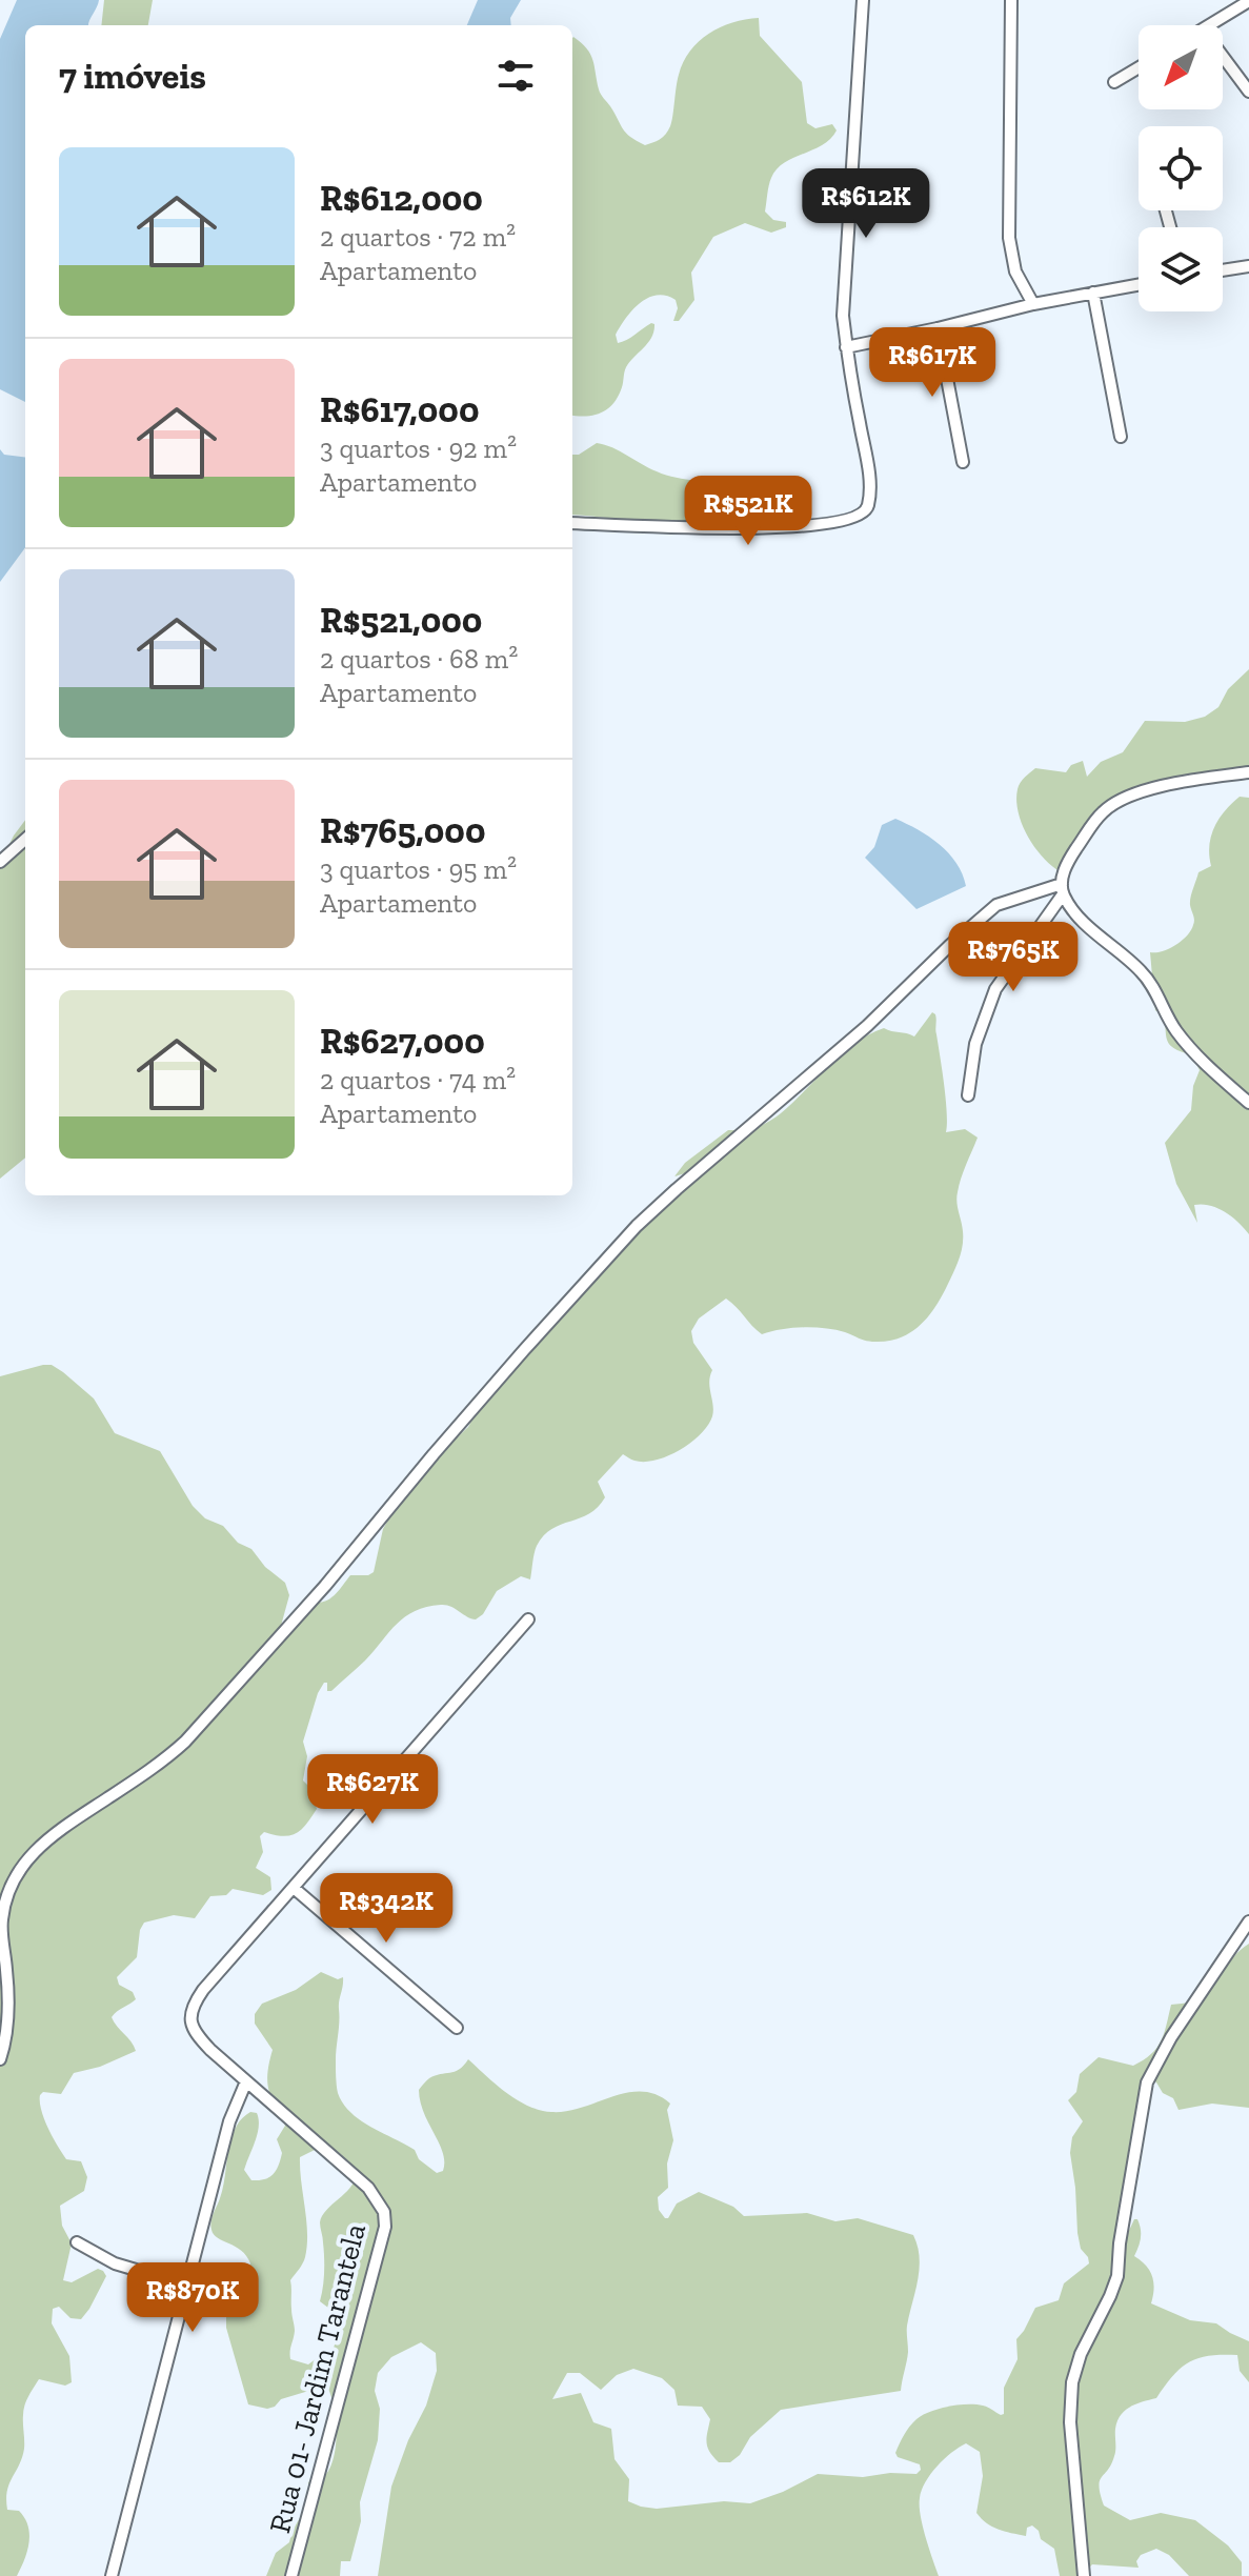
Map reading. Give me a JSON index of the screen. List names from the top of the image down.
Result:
{
  "streets": {
    "street": ["Rua 01- Jardim Tarantela"]
  },
  "north": "bottom left",
  "page": {
    "heading": "7 imóveis",
    "list": [
      {
        "name": "R$612,000",
        "note": "2 quartos · 72 m² · Apartamento"
      },
      {
        "name": "R$617,000",
        "note": "3 quartos · 92 m² · Apartamento"
      },
      {
        "name": "R$521,000",
        "note": "2 quartos · 68 m² · Apartamento"
      },
      {
        "name": "R$765,000",
        "note": "3 quartos · 95 m² · Apartamento"
      },
      {
        "name": "R$627,000",
        "note": "2 quartos · 74 m² · Apartamento"
      }
    ],
    "price": [
      "R$612K",
      "R$617K",
      "R$521K",
      "R$765K",
      "R$627K",
      "R$342K",
      "R$870K"
    ]
  }
}
